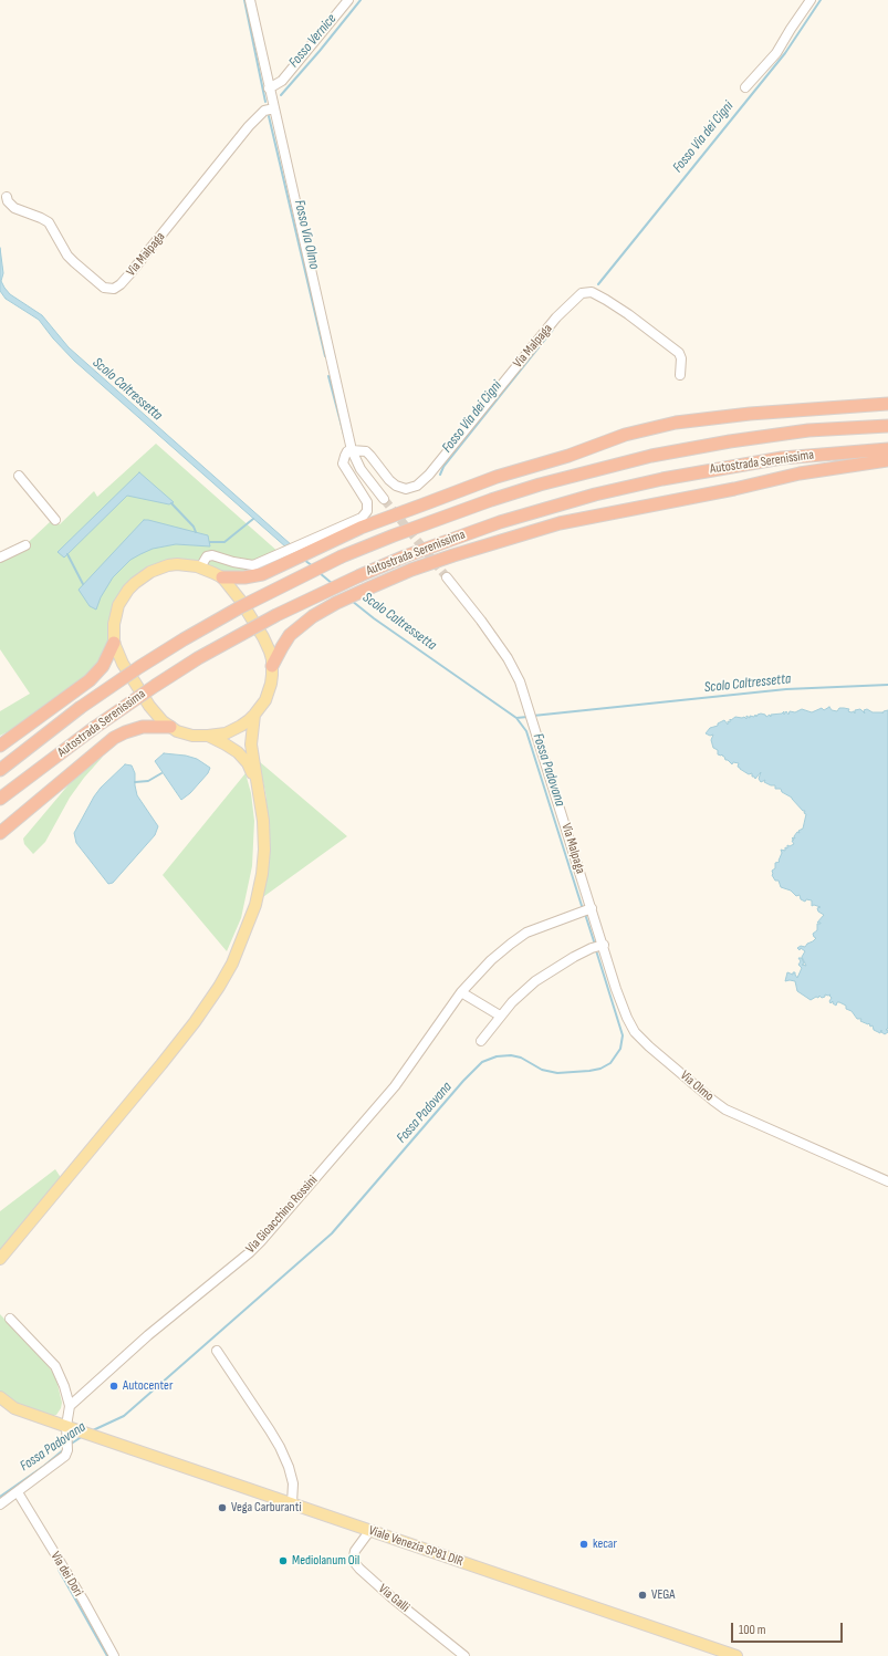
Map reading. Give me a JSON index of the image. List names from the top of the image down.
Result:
{
  "streets": {
    "highway": ["Autostrada Serenissima"],
    "main road": ["Viale Venezia SP81 DIR"],
    "street": [
      "Via Malpaga",
      "Via Olmo",
      "Via Gioacchino Rossini",
      "Via dei Dori",
      "Via Galli"
    ]
  },
  "crossings": [
    ["Via Malpaga", "Via Olmo"],
    ["Via Malpaga", "Via Gioacchino Rossini"],
    ["Via Olmo", "Via Gioacchino Rossini"],
    ["Viale Venezia SP81 DIR", "Via Galli"]
  ],
  "water": [
    "Fosso Vernice",
    "Fosso Via dei Cigni",
    "Fosso Via Olmo",
    "Scolo Caltressetta",
    "Fossa Padovana"
  ],
  "places": [
    "Autocenter",
    "Vega Carburanti",
    "kecar",
    "Mediolanum Oil",
    "VEGA"
  ],
  "scale_bar": "100 m"
}
